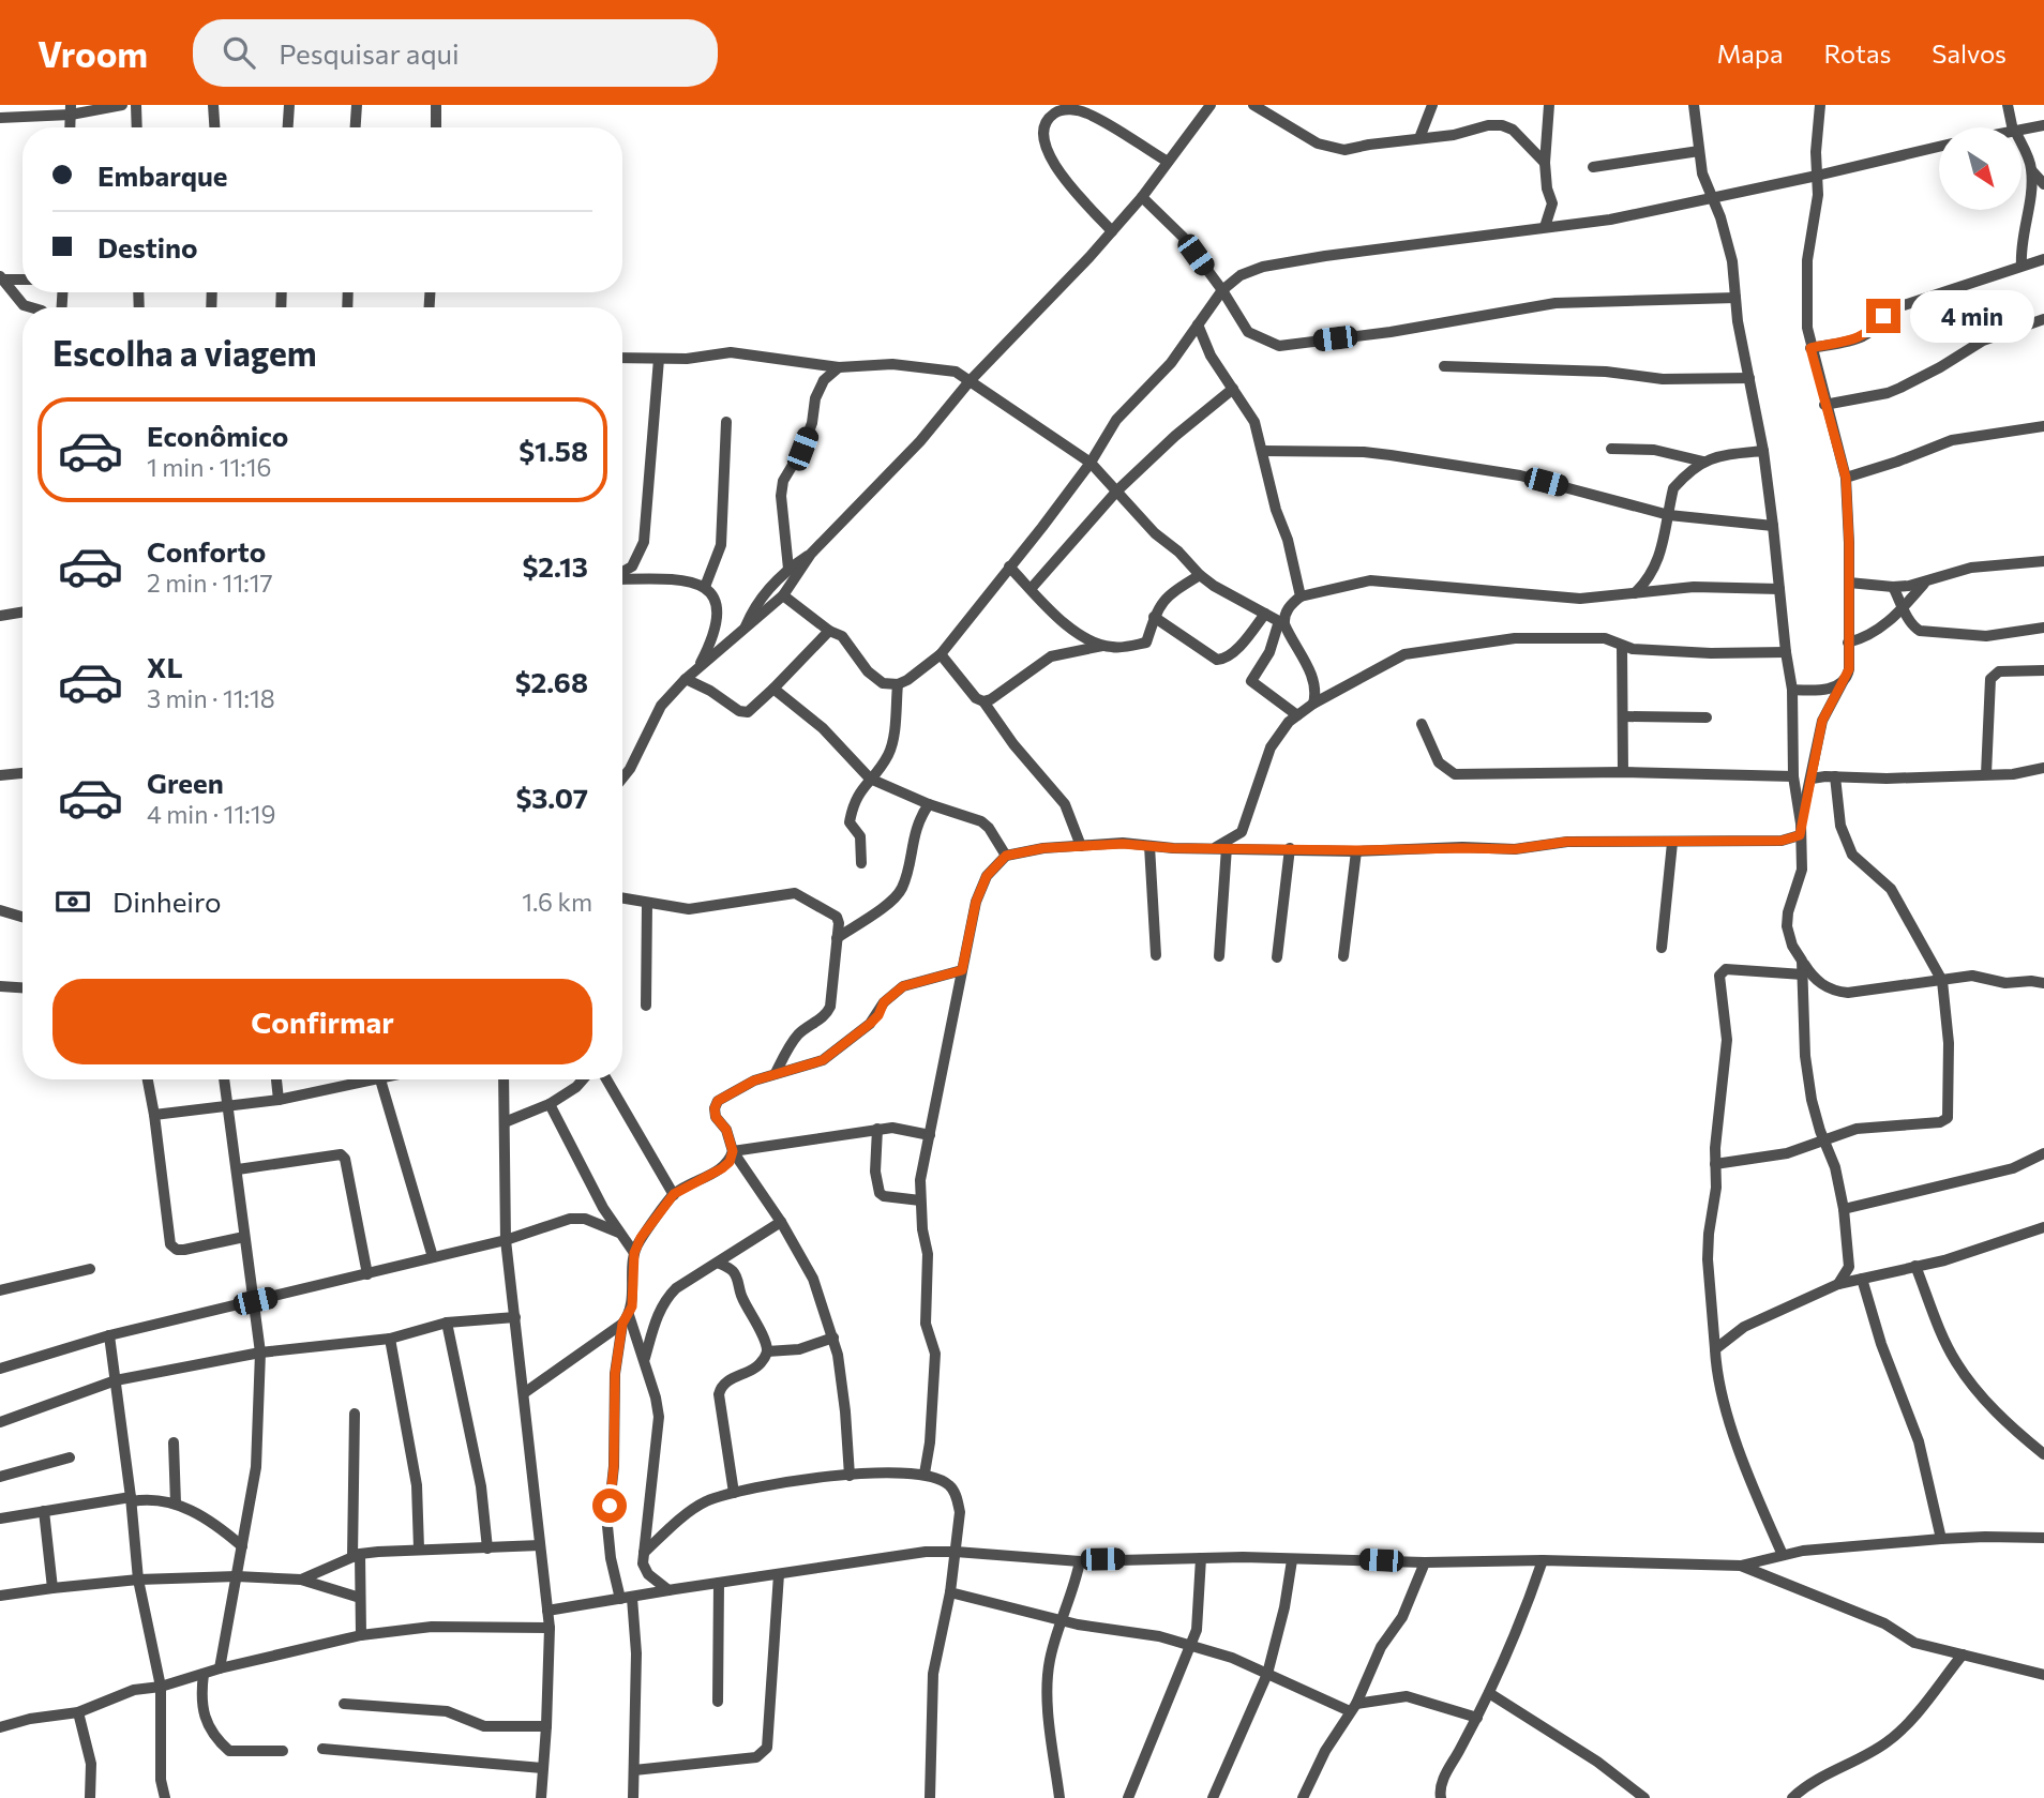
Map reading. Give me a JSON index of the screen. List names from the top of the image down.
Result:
{
  "north": "bottom right",
  "page": {
    "header": "Vroom",
    "search": "Pesquisar aqui",
    "nav": ["Mapa", "Rotas", "Salvos"],
    "banner": ["Embarque", "Destino"],
    "bubble": "4 min",
    "heading": "Escolha a viagem",
    "list": [
      {
        "name": "Econômico",
        "note": "1 min · 11:16",
        "value": "$1.58"
      },
      {
        "name": "Conforto",
        "note": "2 min · 11:17",
        "value": "$2.13"
      },
      {
        "name": "XL",
        "note": "3 min · 11:18",
        "value": "$2.68"
      },
      {
        "name": "Green",
        "note": "4 min · 11:19",
        "value": "$3.07"
      }
    ],
    "pay": ["Dinheiro", "1.6 km"],
    "buttons": "Confirmar"
  }
}
